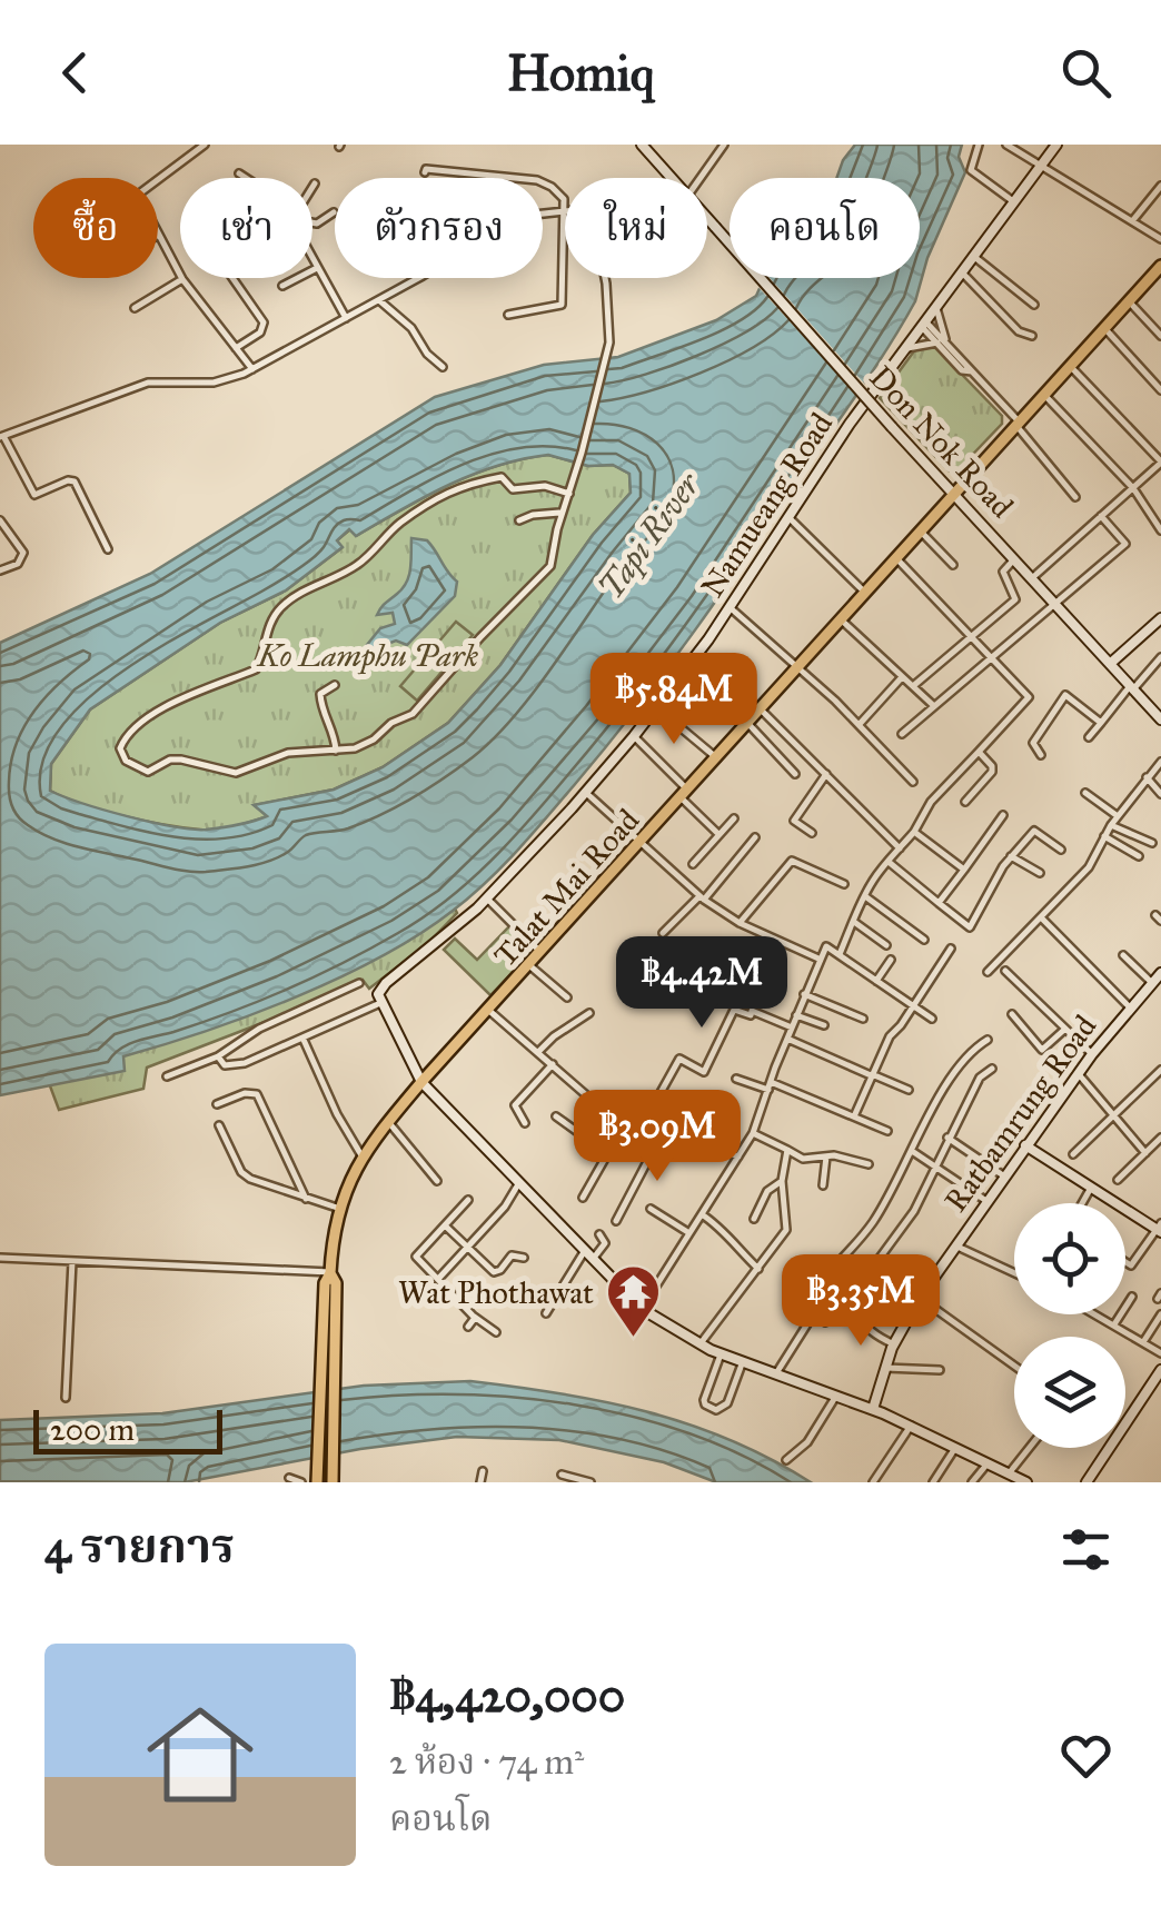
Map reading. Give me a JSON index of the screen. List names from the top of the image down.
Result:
{
  "streets": {
    "main road": ["Talat Mai Road"],
    "street": ["Don Nok Road", "Namueang Road", "Ratbamrung Road"]
  },
  "crossings": [
    ["Don Nok Road", "Talat Mai Road"]
  ],
  "water": ["Tapi River"],
  "parks": ["Ko Lamphu Park"],
  "places": {
    "temple": ["Wat Phothawat"]
  },
  "scale_bar": "200 m",
  "page": {
    "header": "Homiq",
    "chip": [
      "ซื้อ",
      "เช่า",
      "ตัวกรอง",
      "ใหม่",
      "คอนโด"
    ],
    "price": [
      "฿5.84M",
      "฿4.42M",
      "฿3.09M",
      "฿3.35M"
    ],
    "scale": "200 m",
    "heading": "4 รายการ",
    "list": [
      {
        "name": "฿4,420,000",
        "note": "2 ห้อง · 74 m² · คอนโด"
      }
    ]
  }
}
